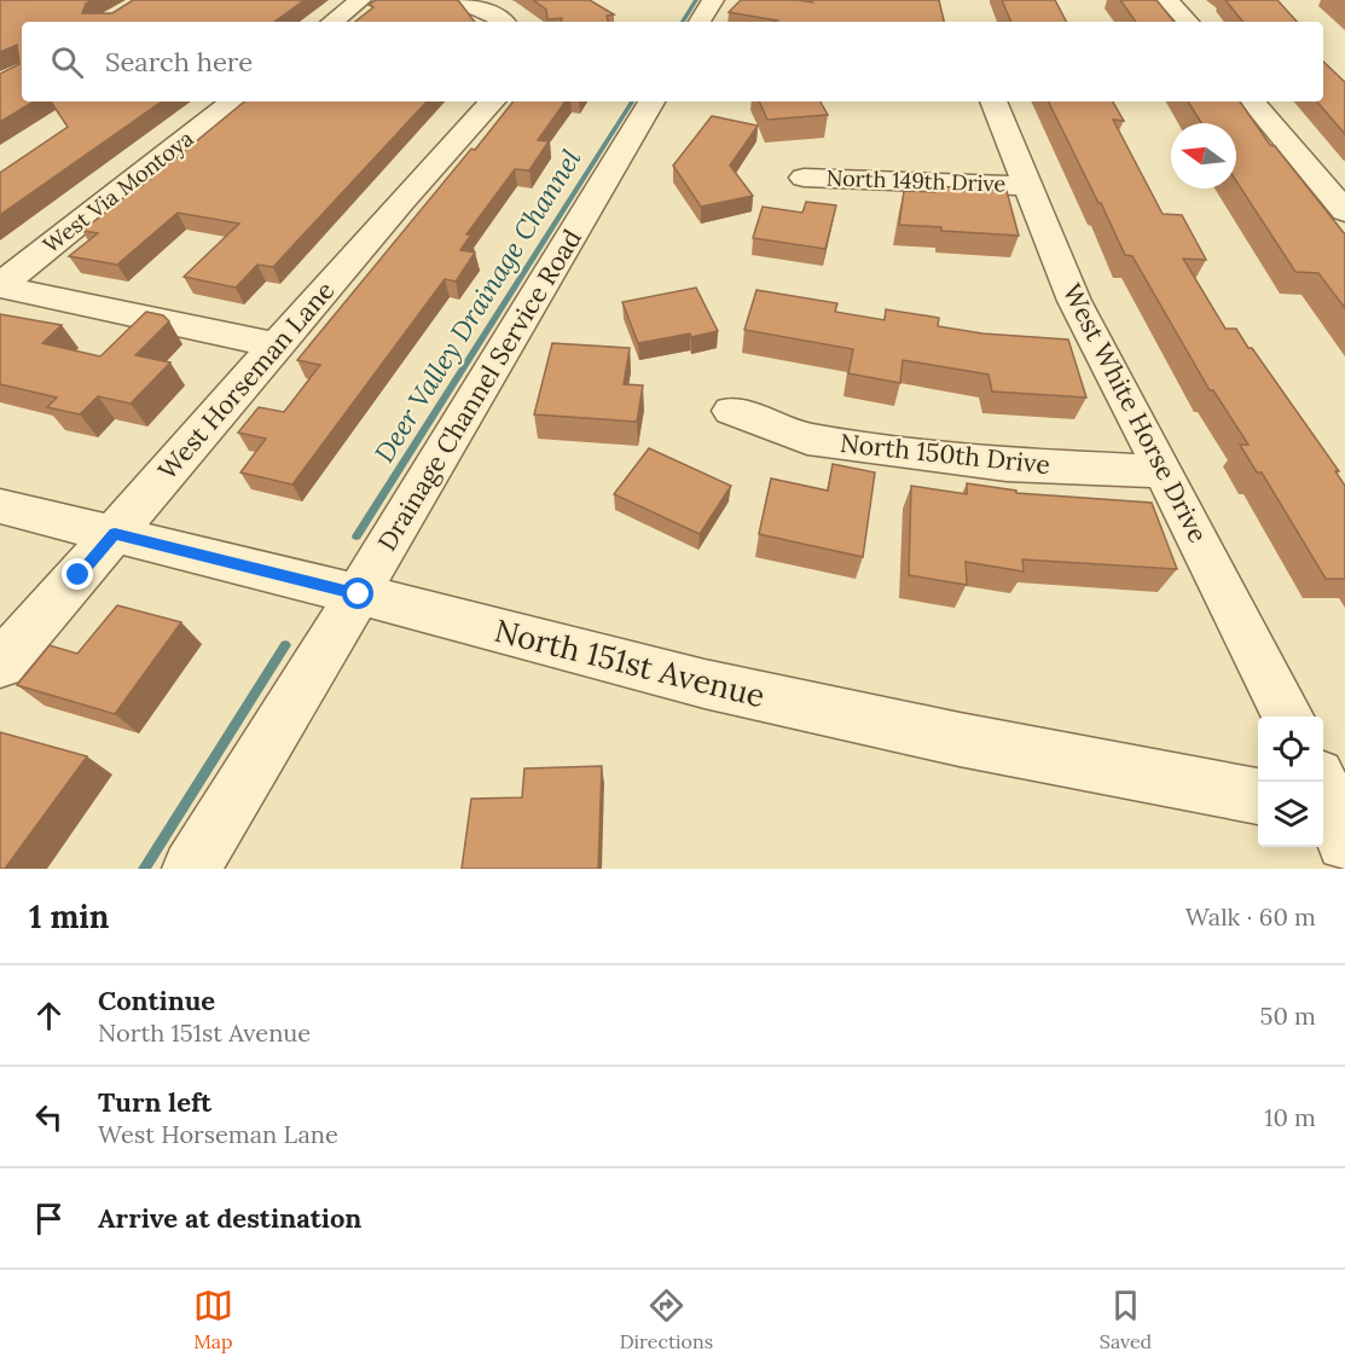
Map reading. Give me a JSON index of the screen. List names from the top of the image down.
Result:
{
  "streets": {
    "street": [
      "North 149th Drive",
      "West Via Montoya",
      "West Horseman Lane",
      "Drainage Channel Service Road",
      "West White Horse Drive",
      "North 150th Drive",
      "North 151st Avenue"
    ]
  },
  "crossings": [
    ["North 149th Drive", "West White Horse Drive"],
    ["West Via Montoya", "West Horseman Lane"],
    ["West Horseman Lane", "North 151st Avenue"],
    ["Drainage Channel Service Road", "North 151st Avenue"],
    ["West White Horse Drive", "North 150th Drive"]
  ],
  "water": ["Deer Valley Drainage Channel"],
  "north": "left",
  "page": {
    "search": "Search here",
    "heading": ["1 min", "Walk · 60 m"],
    "list": [
      ["Continue", "North 151st Avenue", "50 m"],
      ["Turn left", "West Horseman Lane", "10 m"],
      "Arrive at destination"
    ],
    "nav": ["Map", "Directions", "Saved"]
  }
}
